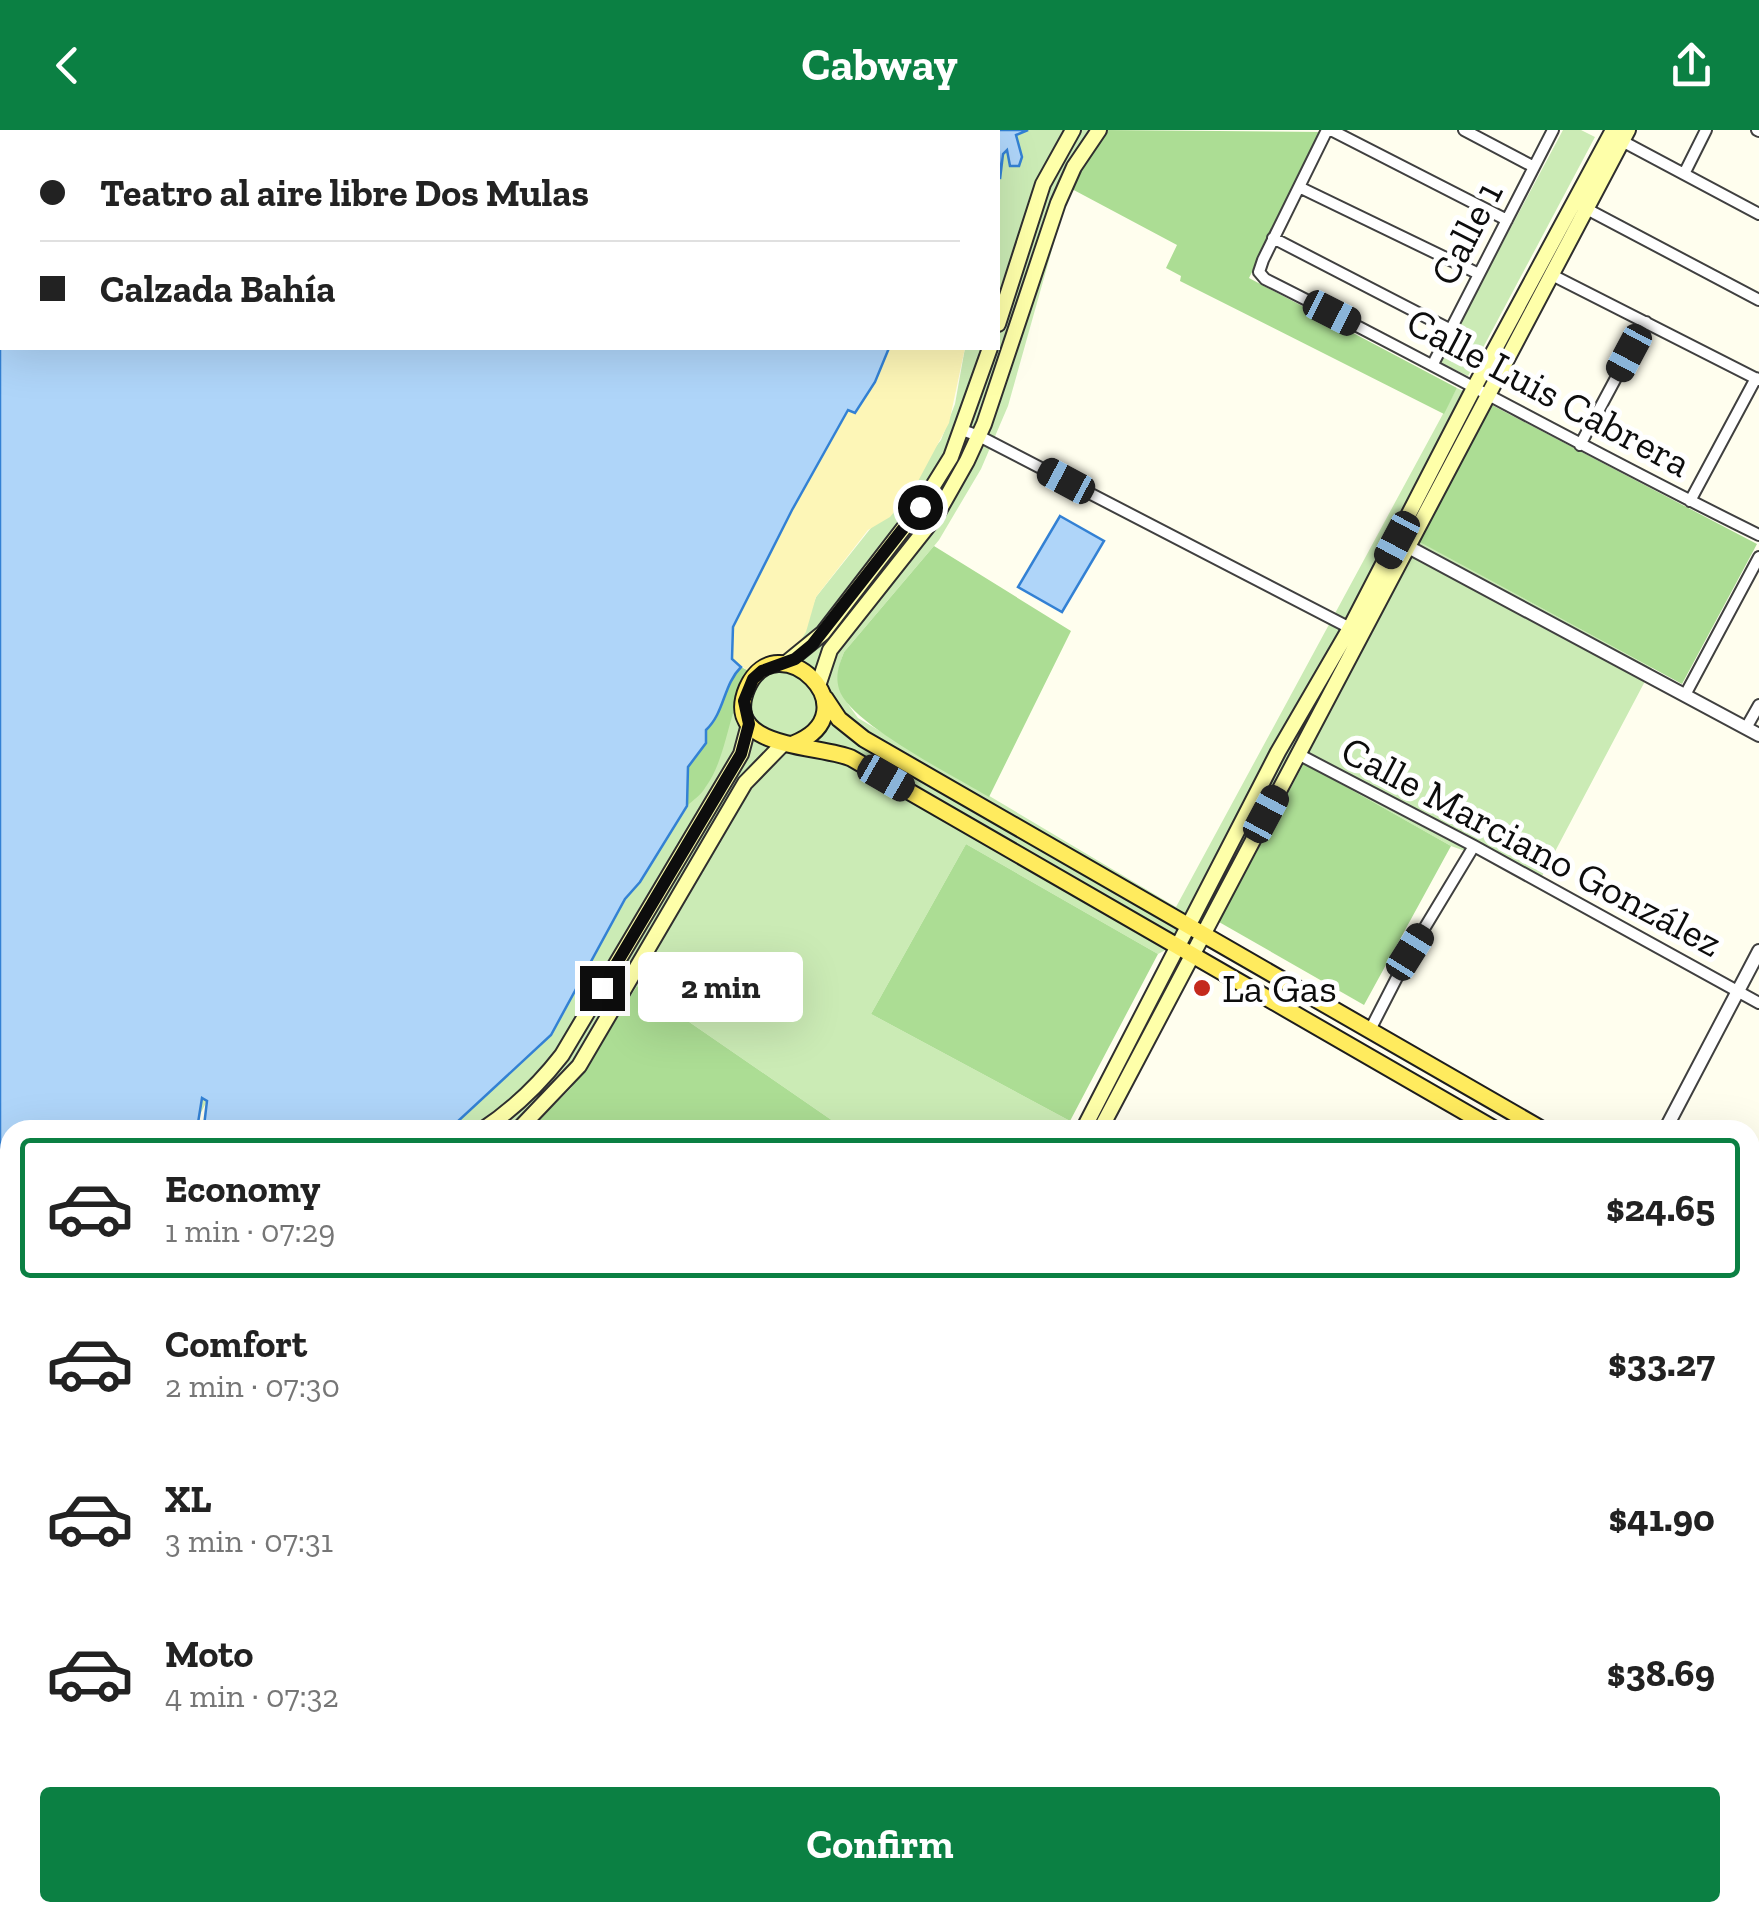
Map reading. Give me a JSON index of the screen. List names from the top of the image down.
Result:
{
  "streets": {
    "street": ["Calle 1", "Calle Luis Cabrera", "Calle Marciano González"]
  },
  "crossings": [
    ["Calle 1", "Calle Luis Cabrera"]
  ],
  "places": ["La Gas"],
  "page": {
    "header": "Cabway",
    "banner": ["Teatro al aire libre Dos Mulas", "Calzada Bahía"],
    "bubble": "2 min",
    "list": [
      {
        "name": "Economy",
        "note": "1 min · 07:29",
        "value": "$24.65"
      },
      {
        "name": "Comfort",
        "note": "2 min · 07:30",
        "value": "$33.27"
      },
      {
        "name": "XL",
        "note": "3 min · 07:31",
        "value": "$41.90"
      },
      {
        "name": "Moto",
        "note": "4 min · 07:32",
        "value": "$38.69"
      }
    ],
    "buttons": "Confirm"
  }
}
